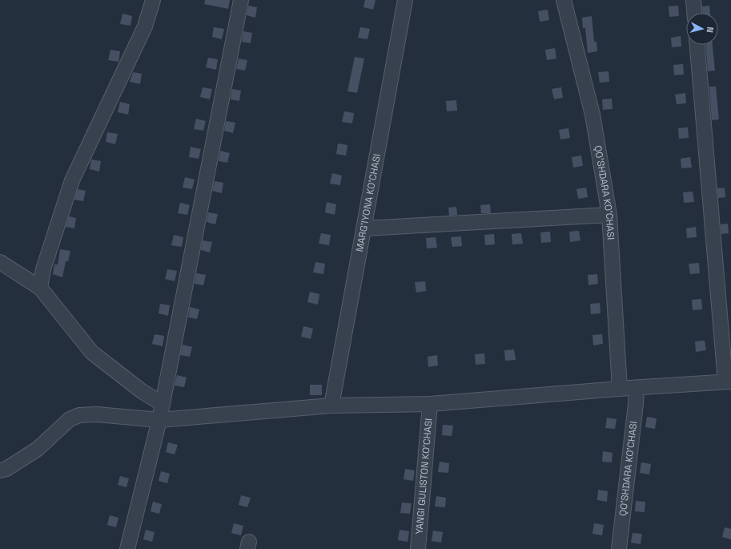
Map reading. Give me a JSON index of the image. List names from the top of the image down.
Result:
{
  "streets": {
    "street": ["QO'SHDARA KO'CHASI", "MARG'IYONA KO'CHASI", "YANGI GULISTON KO'CHASI"]
  },
  "north": "right"
}
